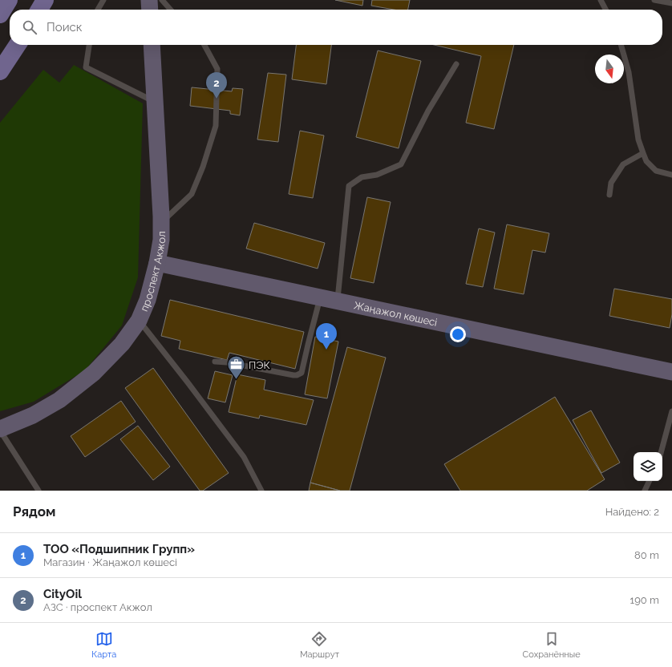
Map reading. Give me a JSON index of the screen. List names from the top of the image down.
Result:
{
  "streets": {
    "main road": ["проспект Акжол", "Жаңажол көшесі"]
  },
  "crossings": [
    ["проспект Акжол", "Жаңажол көшесі"]
  ],
  "places": {
    "office": ["ПЭК"]
  },
  "north": "bottom",
  "page": {
    "search": "Поиск",
    "pins": ["2", "1"],
    "heading": ["Рядом", "Найдено: 2"],
    "list": [
      {
        "mark": "1",
        "name": "ТОО «Подшипник Групп»",
        "note": "Магазин · Жаңажол көшесі",
        "value": "80 m"
      },
      {
        "mark": "2",
        "name": "CityOil",
        "note": "АЗС · проспект Акжол",
        "value": "190 m"
      }
    ],
    "nav": ["Карта", "Маршрут", "Сохранённые"]
  }
}
